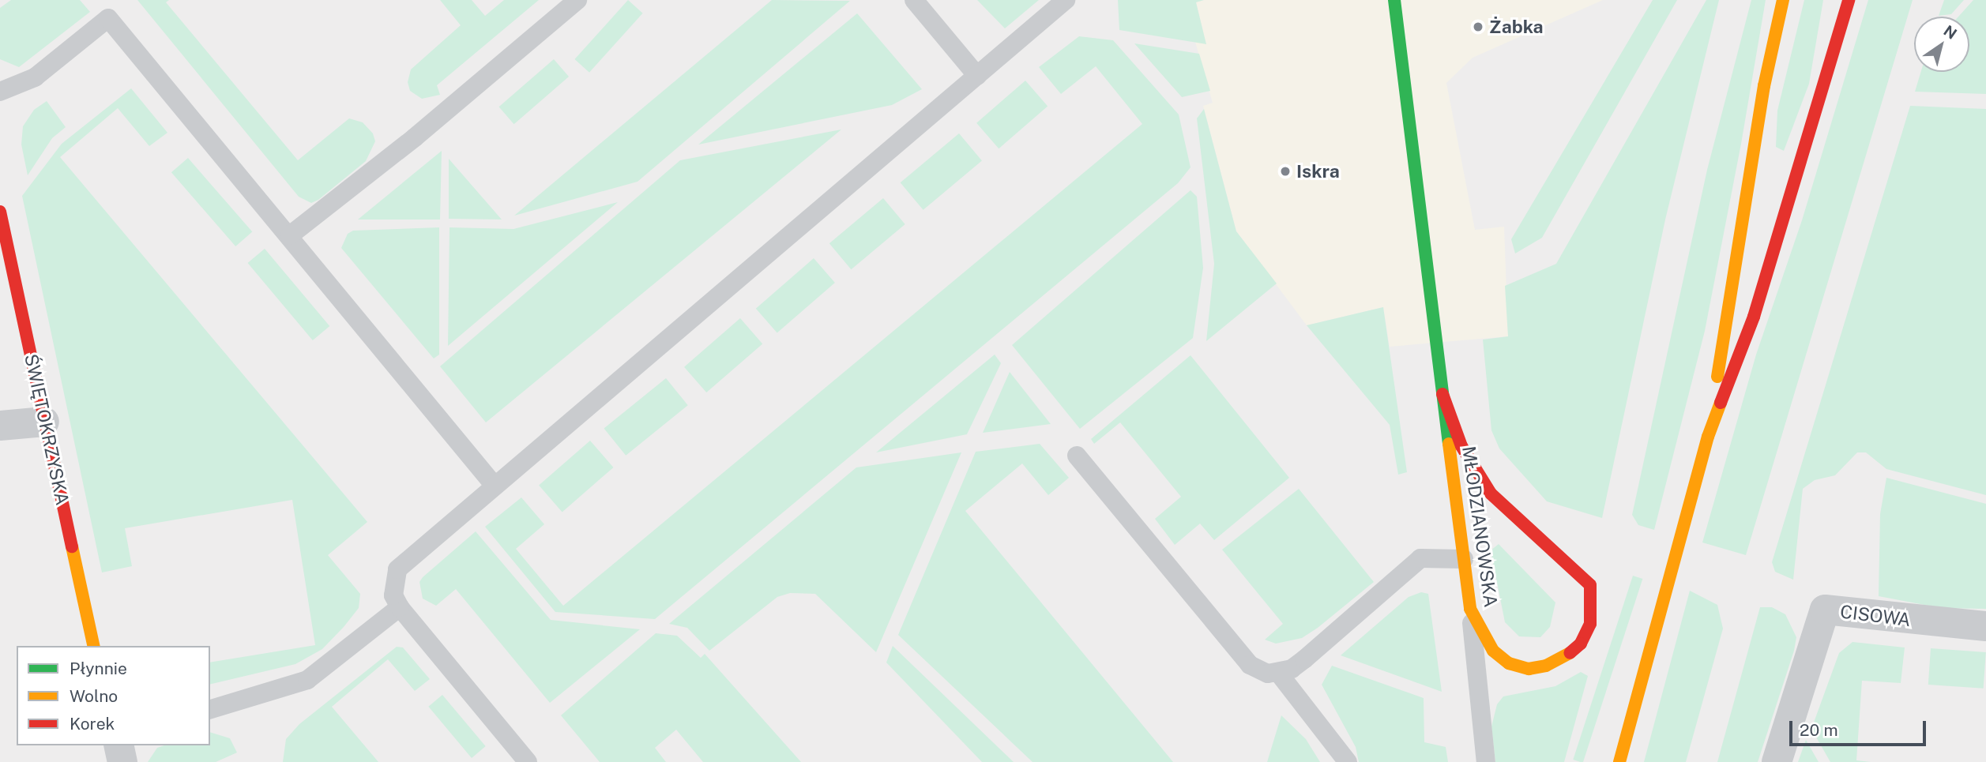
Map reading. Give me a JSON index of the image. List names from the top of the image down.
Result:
{
  "streets": {
    "street": ["ŚWIĘTOKRZYSKA", "MŁODZIANOWSKA", "CISOWA"]
  },
  "places": ["Żabka", "Iskra"],
  "legend": ["Płynnie", "Wolno", "Korek"],
  "scale_bar": "20 m",
  "north": "top right"
}
